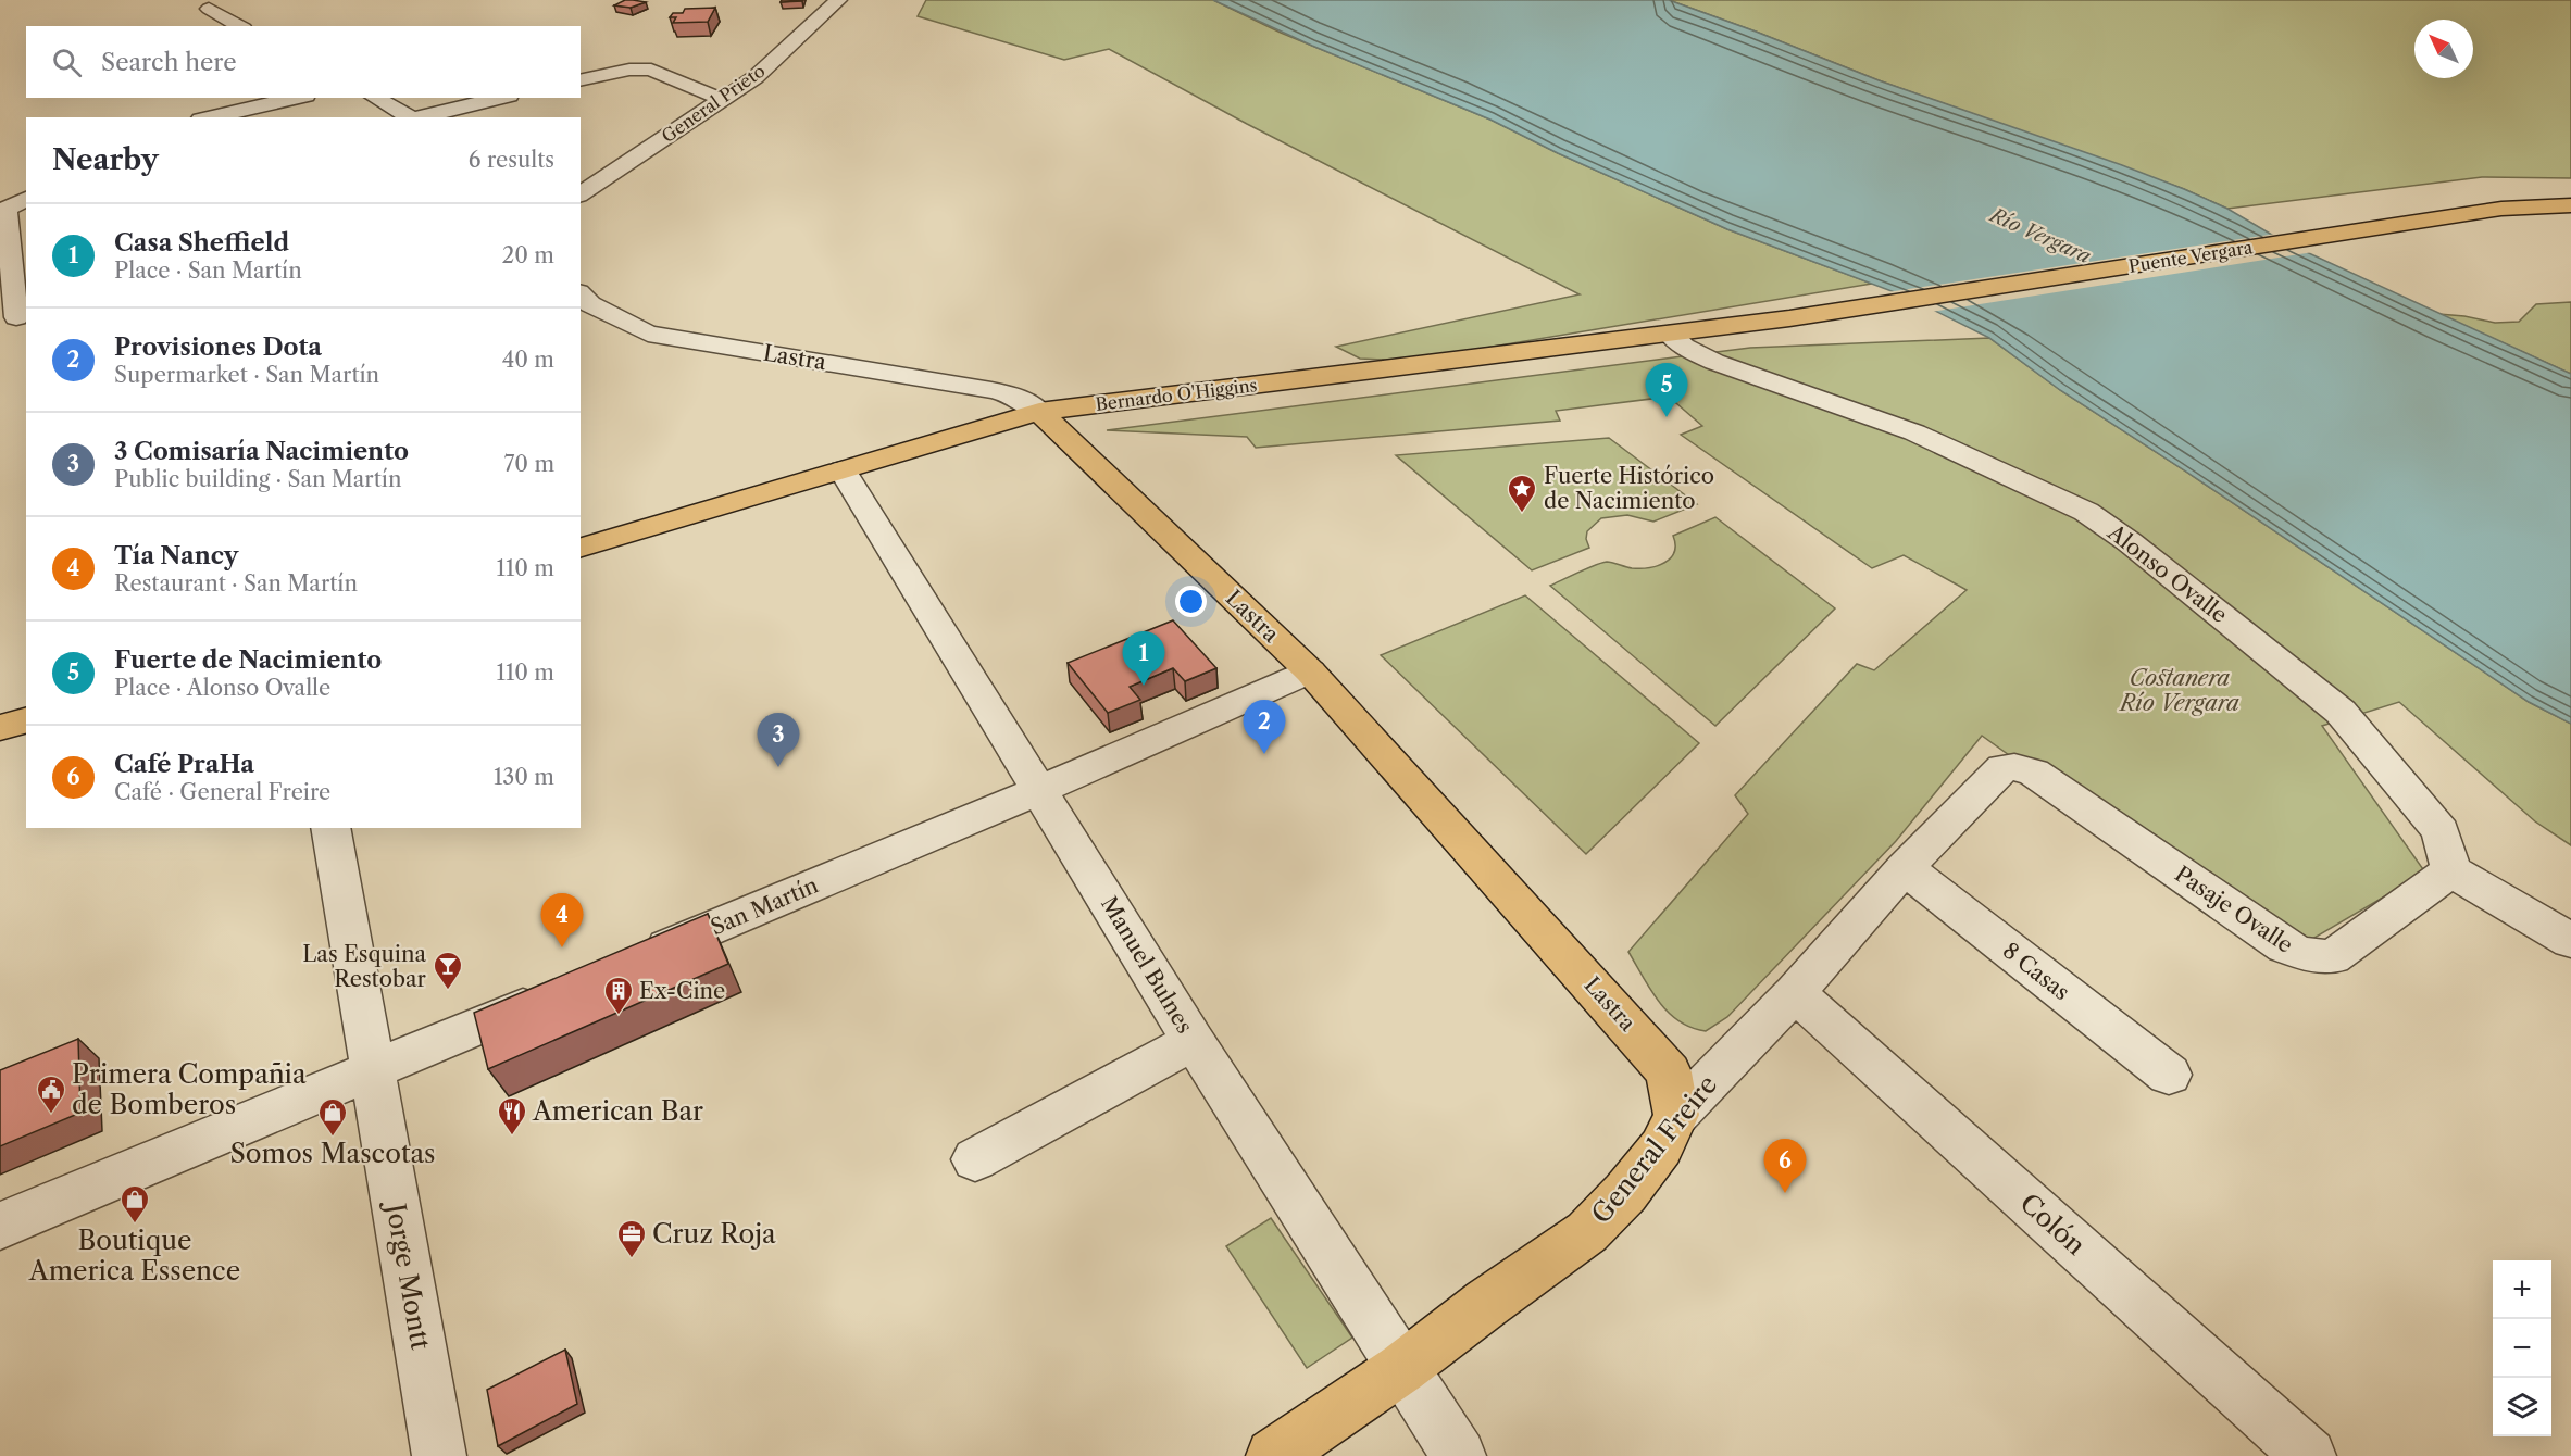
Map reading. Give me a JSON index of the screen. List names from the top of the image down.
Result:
{
  "streets": {
    "main road": [
      "Puente Vergara",
      "Lastra",
      "Bernardo O'Higgins",
      "General Freire"
    ],
    "street": [
      "General Prieto",
      "Alonso Ovalle",
      "San Martín",
      "Pasaje Ovalle",
      "Manuel Bulnes",
      "8 Casas",
      "Colón",
      "Jorge Montt"
    ]
  },
  "crossings": [
    ["Puente Vergara", "Bernardo O'Higgins"],
    ["Lastra", "Bernardo O'Higgins"],
    ["Lastra", "San Martín"],
    ["Lastra", "General Freire"],
    ["Bernardo O'Higgins", "Alonso Ovalle"],
    ["Bernardo O'Higgins", "Manuel Bulnes"],
    ["Alonso Ovalle", "Pasaje Ovalle"],
    ["San Martín", "Manuel Bulnes"],
    ["Pasaje Ovalle", "General Freire"],
    ["Manuel Bulnes", "General Freire"],
    ["8 Casas", "General Freire"],
    ["General Freire", "Colón"]
  ],
  "water": ["Río Vergara"],
  "parks": ["Costanera Río Vergara"],
  "places": {
    "place": ["Fuerte Histórico de Nacimiento"],
    "bar": ["Las Esquina Restobar"],
    "building": ["Ex-Cine"],
    "public building": ["Primera Compañia de Bomberos"],
    "restaurant": ["American Bar"],
    "shop": ["Somos Mascotas", "Boutique America Essence"],
    "office": ["Cruz Roja"]
  },
  "north": "top left",
  "page": {
    "search": "Search here",
    "heading": ["Nearby", "6 results"],
    "list": [
      {
        "mark": "1",
        "name": "Casa Sheffield",
        "note": "Place · San Martín",
        "value": "20 m"
      },
      {
        "mark": "2",
        "name": "Provisiones Dota",
        "note": "Supermarket · San Martín",
        "value": "40 m"
      },
      {
        "mark": "3",
        "name": "3 Comisaría Nacimiento",
        "note": "Public building · San Martín",
        "value": "70 m"
      },
      {
        "mark": "4",
        "name": "Tía Nancy",
        "note": "Restaurant · San Martín",
        "value": "110 m"
      },
      {
        "mark": "5",
        "name": "Fuerte de Nacimiento",
        "note": "Place · Alonso Ovalle",
        "value": "110 m"
      },
      {
        "mark": "6",
        "name": "Café PraHa",
        "note": "Café · General Freire",
        "value": "130 m"
      }
    ],
    "pins": [
      "5",
      "1",
      "2",
      "3",
      "4",
      "6"
    ],
    "map_buttons": ["+", "−"]
  }
}
